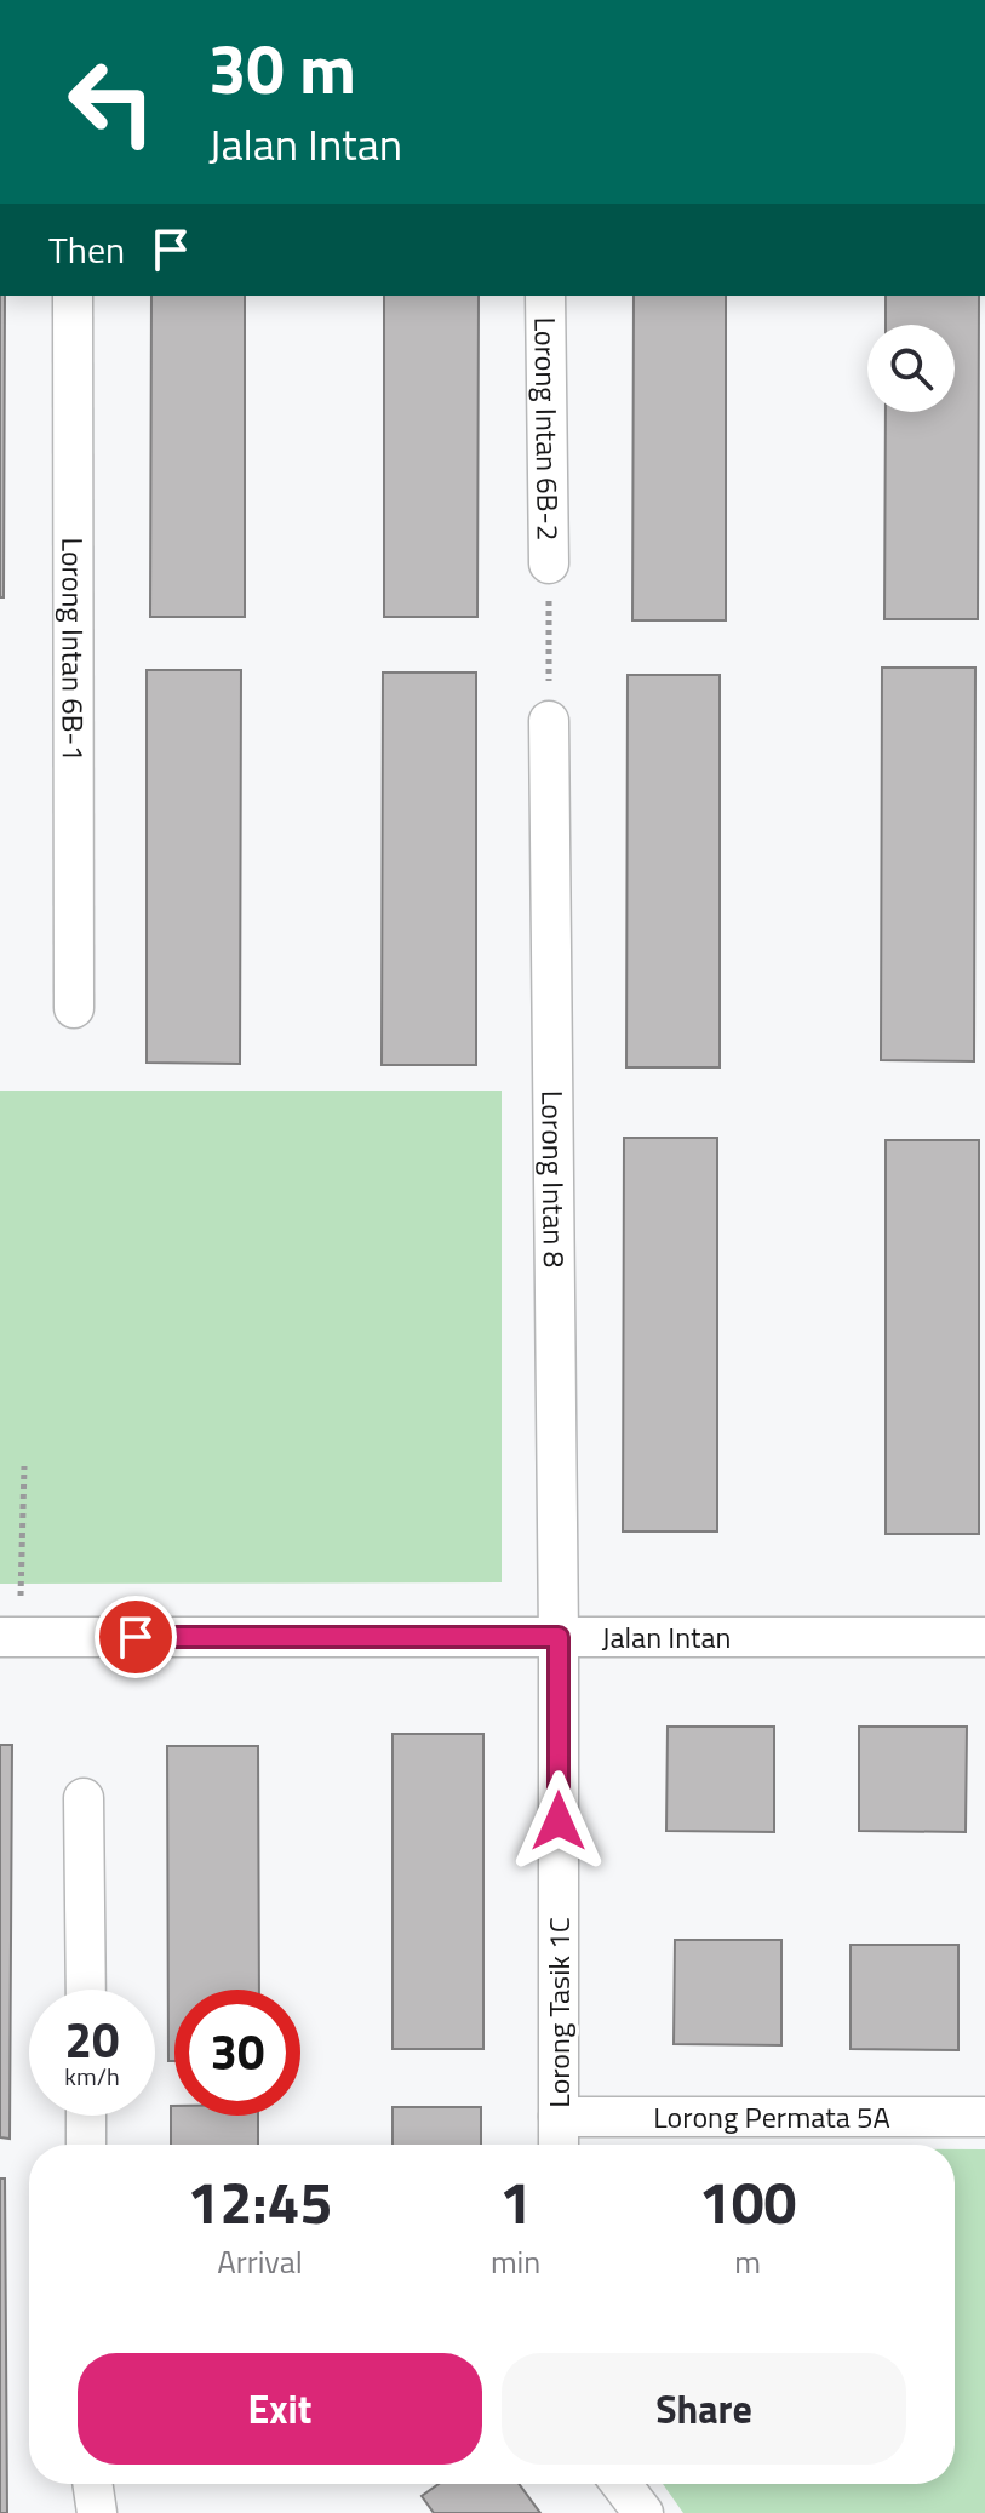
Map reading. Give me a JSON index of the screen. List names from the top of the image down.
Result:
{
  "streets": {
    "street": [
      "Lorong Intan 6B-2",
      "Lorong Intan 6B-1",
      "Lorong Intan 8",
      "Jalan Intan",
      "Lorong Tasik 1C",
      "Lorong Permata 5A"
    ]
  },
  "crossings": [
    ["Lorong Intan 8", "Jalan Intan"],
    ["Lorong Intan 8", "Lorong Tasik 1C"],
    ["Jalan Intan", "Lorong Tasik 1C"],
    ["Lorong Tasik 1C", "Lorong Permata 5A"]
  ],
  "page": {
    "turn": ["30 m", "Jalan Intan"],
    "then": "Then",
    "speed": "20 km/h",
    "limit": "30",
    "eta": [
      "12:45",
      "Arrival",
      "1",
      "min",
      "100",
      "m"
    ],
    "buttons": ["Exit", "Share"]
  }
}
